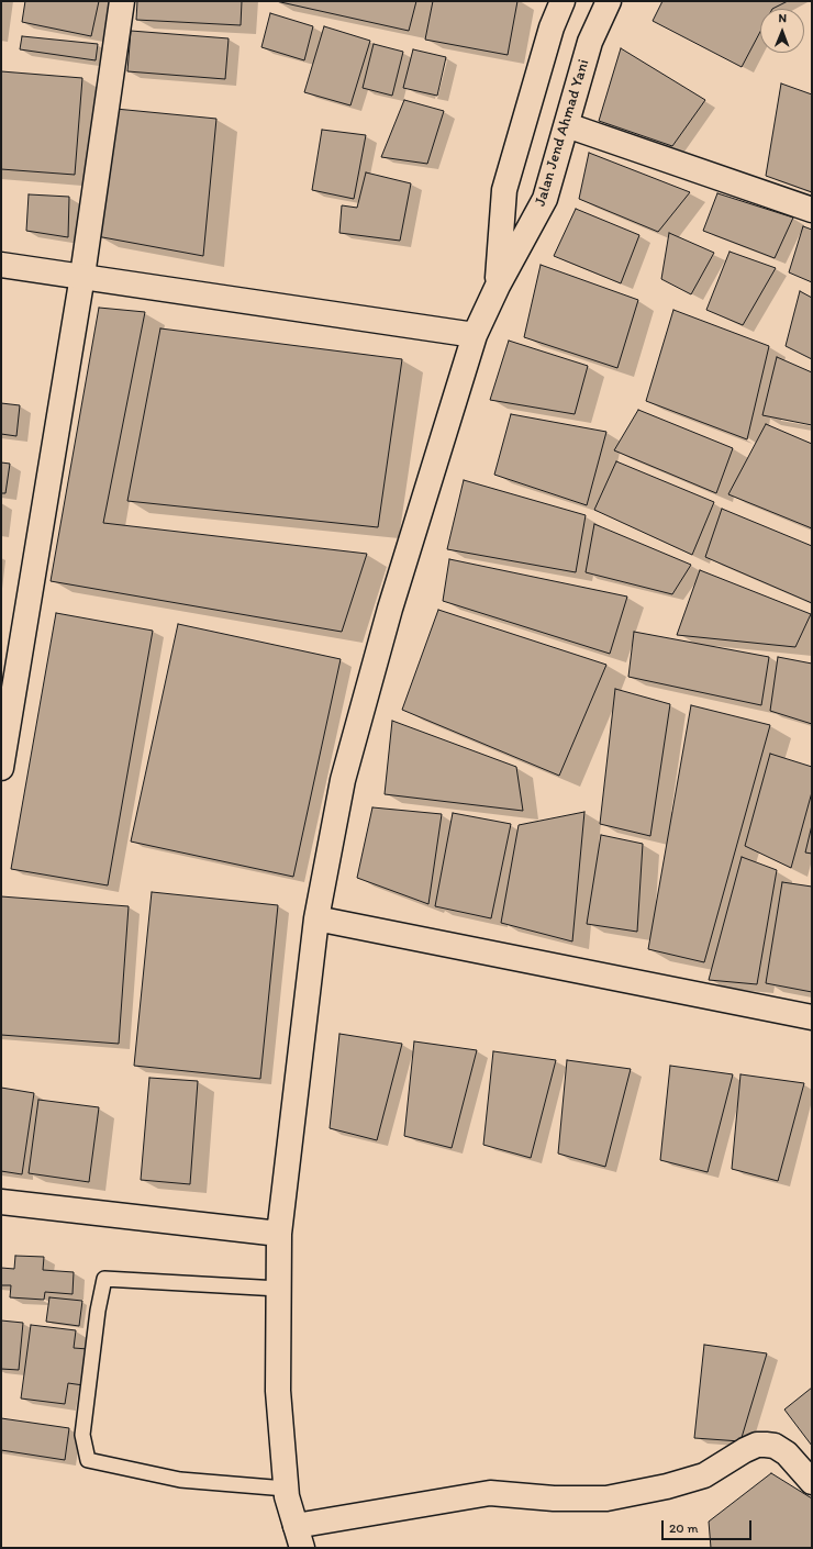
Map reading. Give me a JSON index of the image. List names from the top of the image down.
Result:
{
  "streets": {
    "street": ["Jalan Jend Ahmad Yani"]
  },
  "scale_bar": "20 m",
  "north": "top"
}
